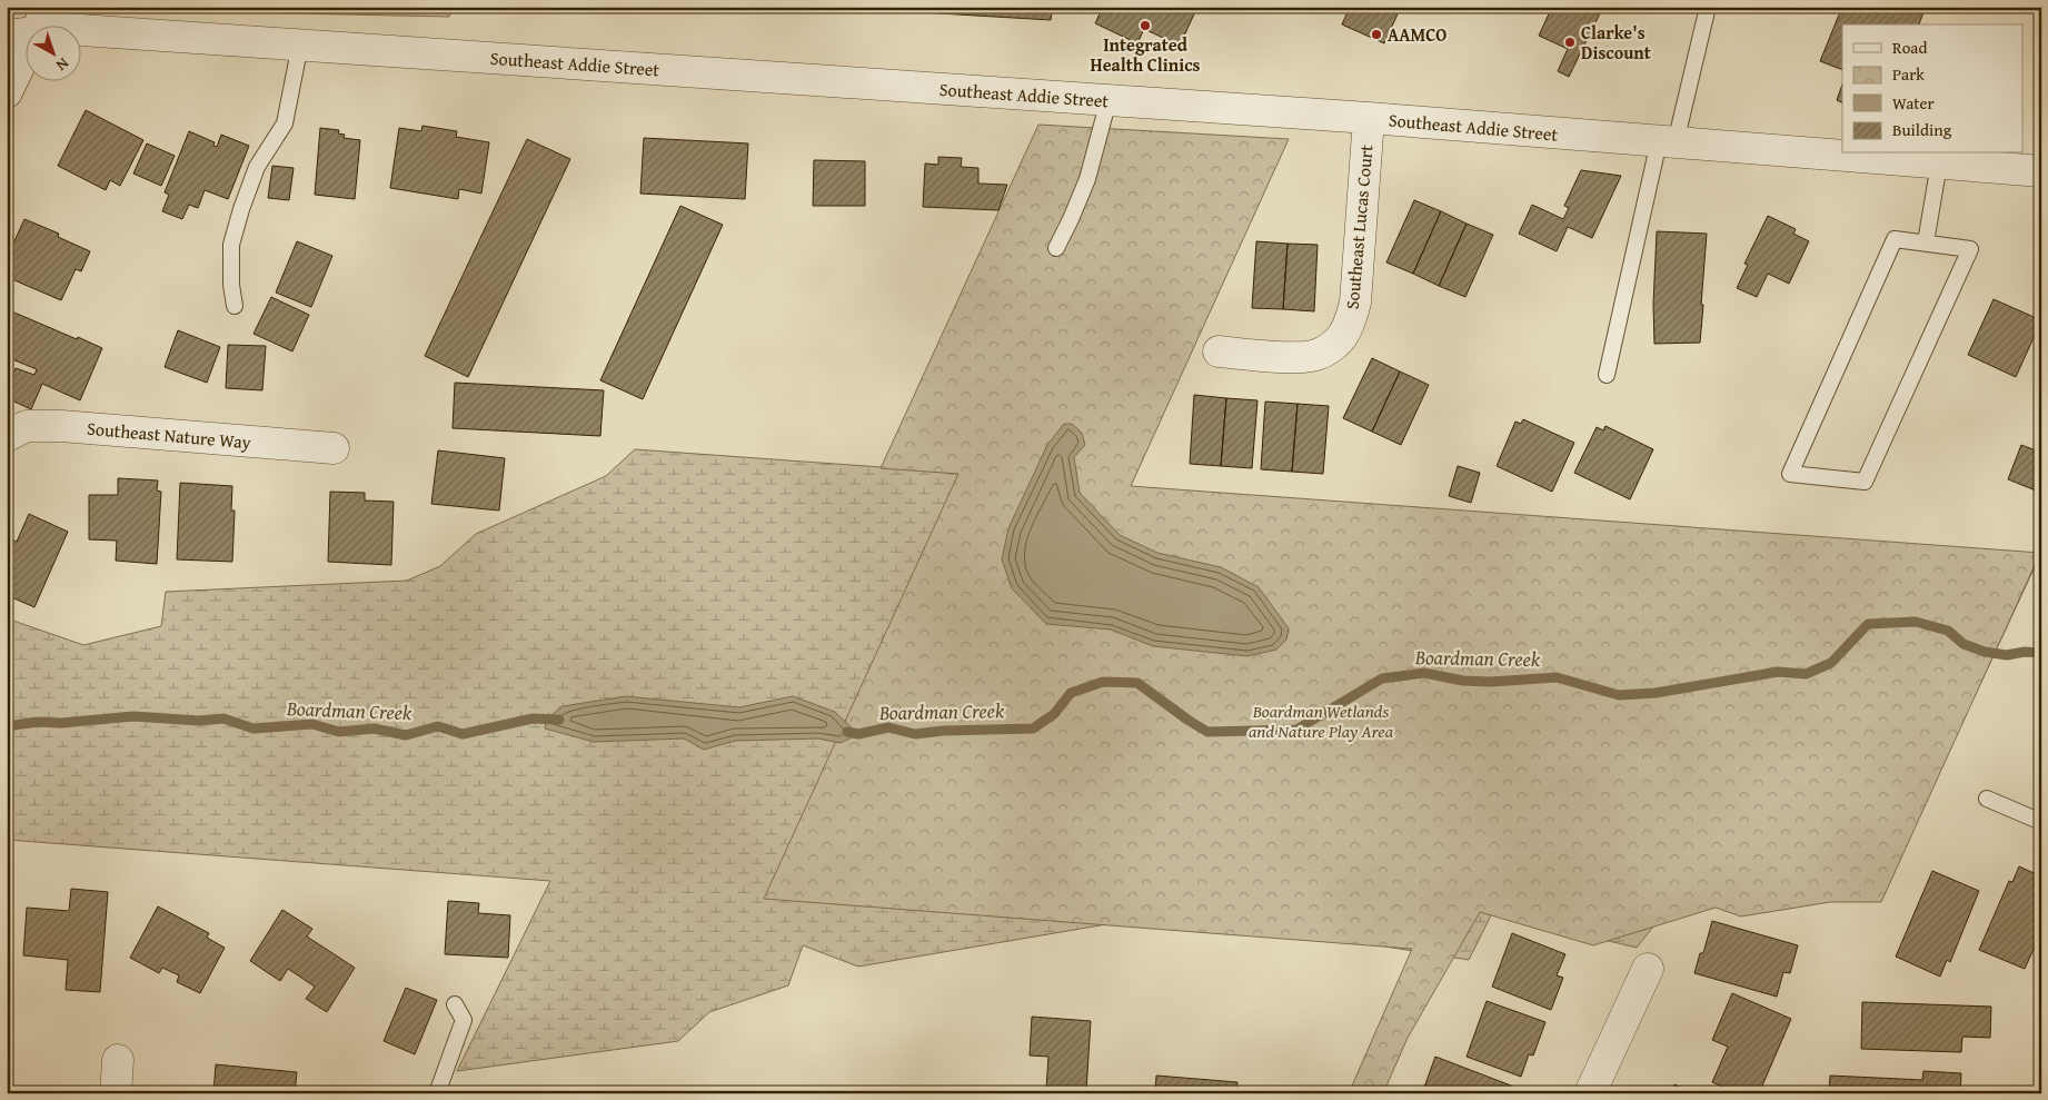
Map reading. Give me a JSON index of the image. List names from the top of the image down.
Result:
{
  "streets": {
    "street": ["Southeast Addie Street", "Southeast Lucas Court", "Southeast Nature Way"]
  },
  "crossings": [
    ["Southeast Addie Street", "Southeast Lucas Court"]
  ],
  "water": ["Boardman Creek"],
  "parks": ["Boardman Wetlands and Nature Play Area"],
  "places": ["Integrated Health Clinics", "AAMCO", "Clarke's Discount"],
  "legend": [
    "Road",
    "Park",
    "Water",
    "Building"
  ],
  "north": "bottom right"
}
